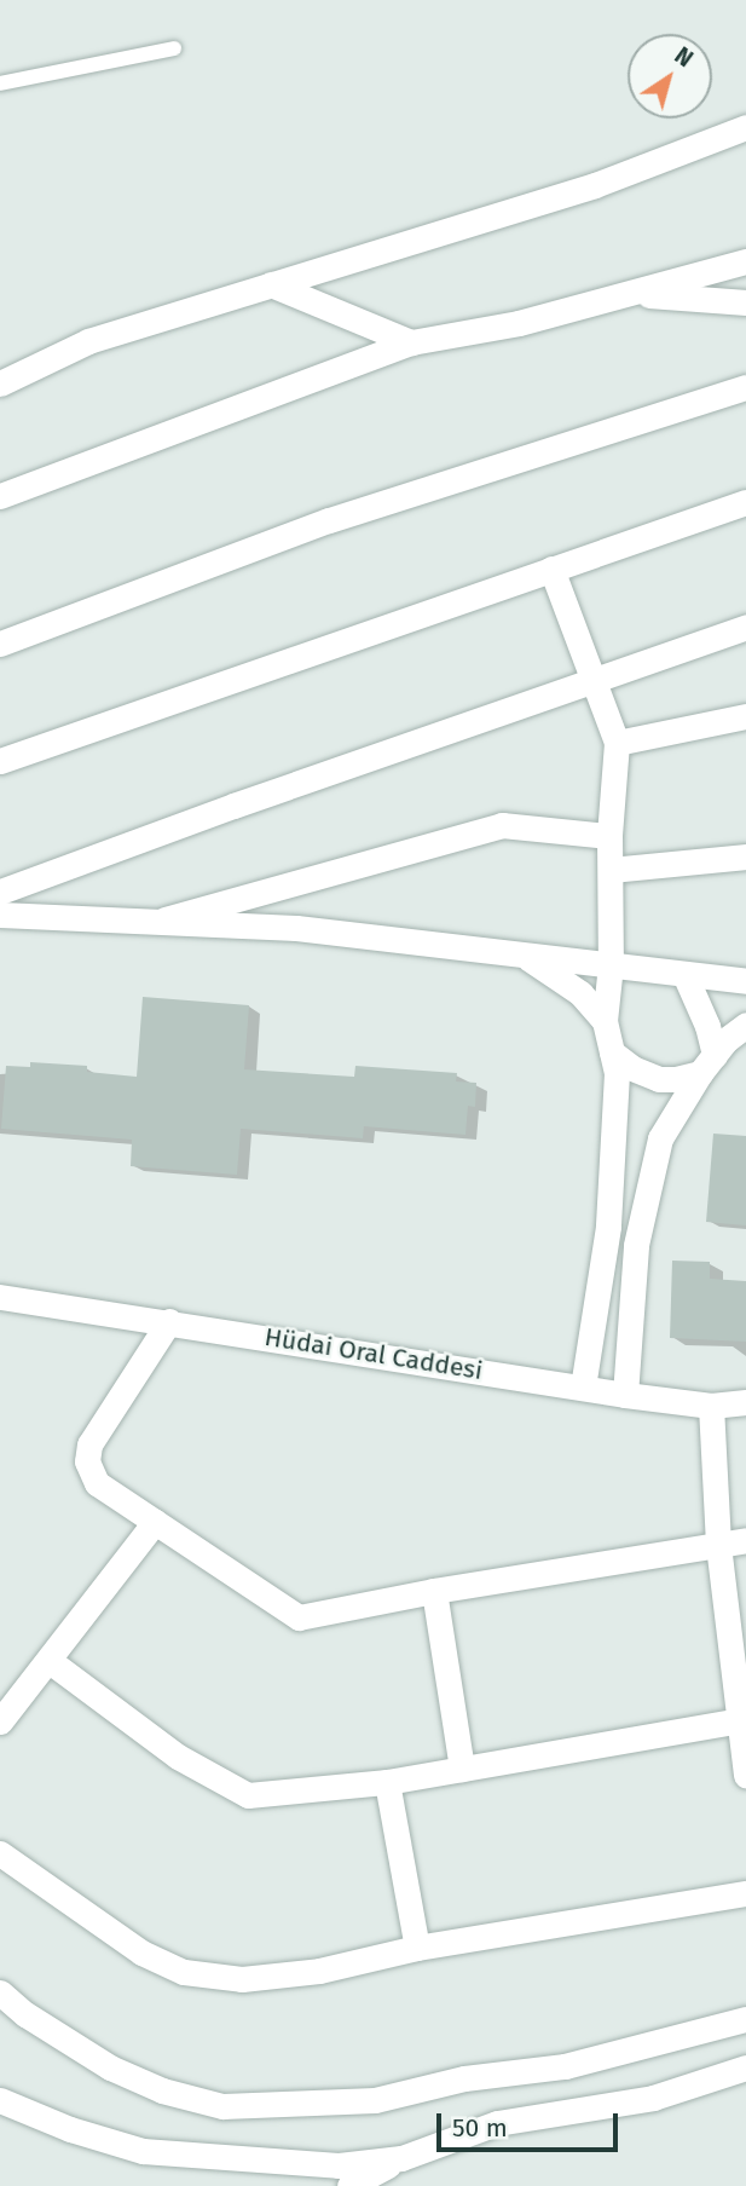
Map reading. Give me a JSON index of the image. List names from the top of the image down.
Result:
{
  "streets": {
    "street": ["Hüdai Oral Caddesi"]
  },
  "scale_bar": "50 m",
  "north": "top right"
}
